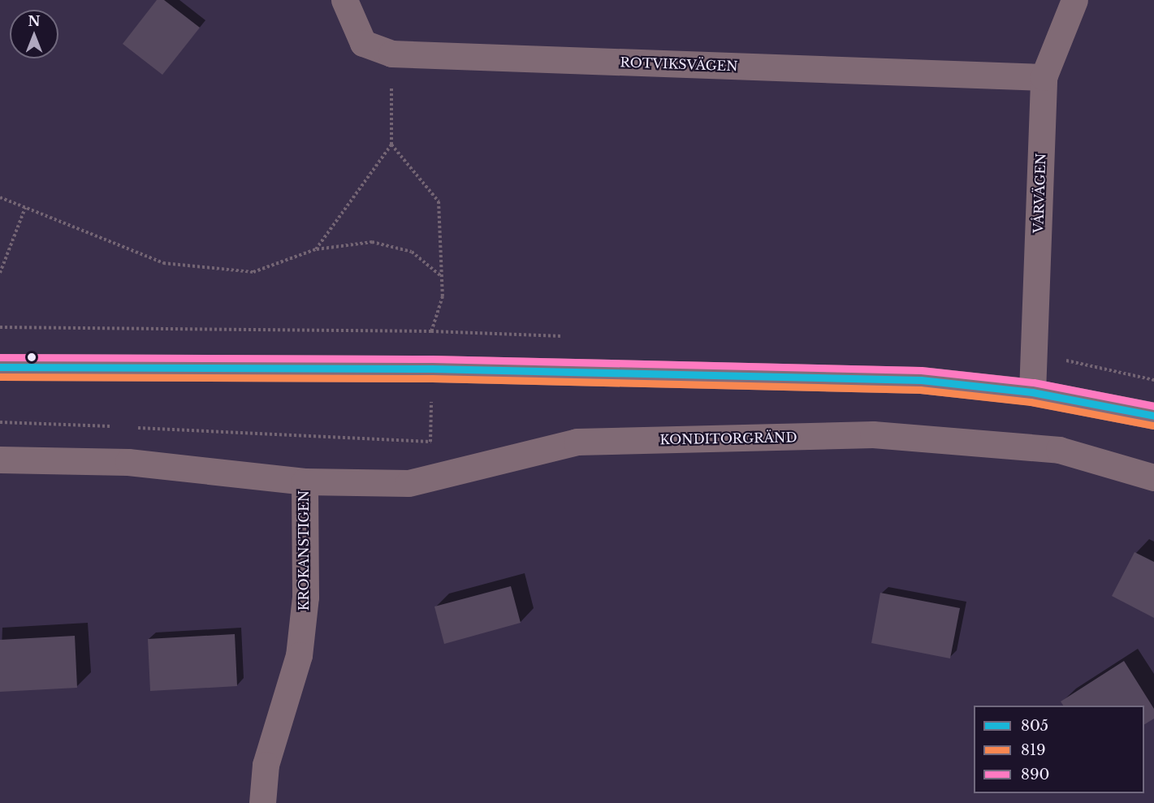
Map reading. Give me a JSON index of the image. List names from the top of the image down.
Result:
{
  "streets": {
    "street": [
      "ROTVIKSVÄGEN",
      "VÅRVÄGEN",
      "KONDITORGRÄND",
      "KROKANSTIGEN"
    ]
  },
  "crossings": [
    ["ROTVIKSVÄGEN", "VÅRVÄGEN"],
    ["KONDITORGRÄND", "KROKANSTIGEN"]
  ],
  "lines": ["transit line 890", "transit line 805", "transit line 819"],
  "legend": ["805", "819", "890"],
  "north": "top"
}
